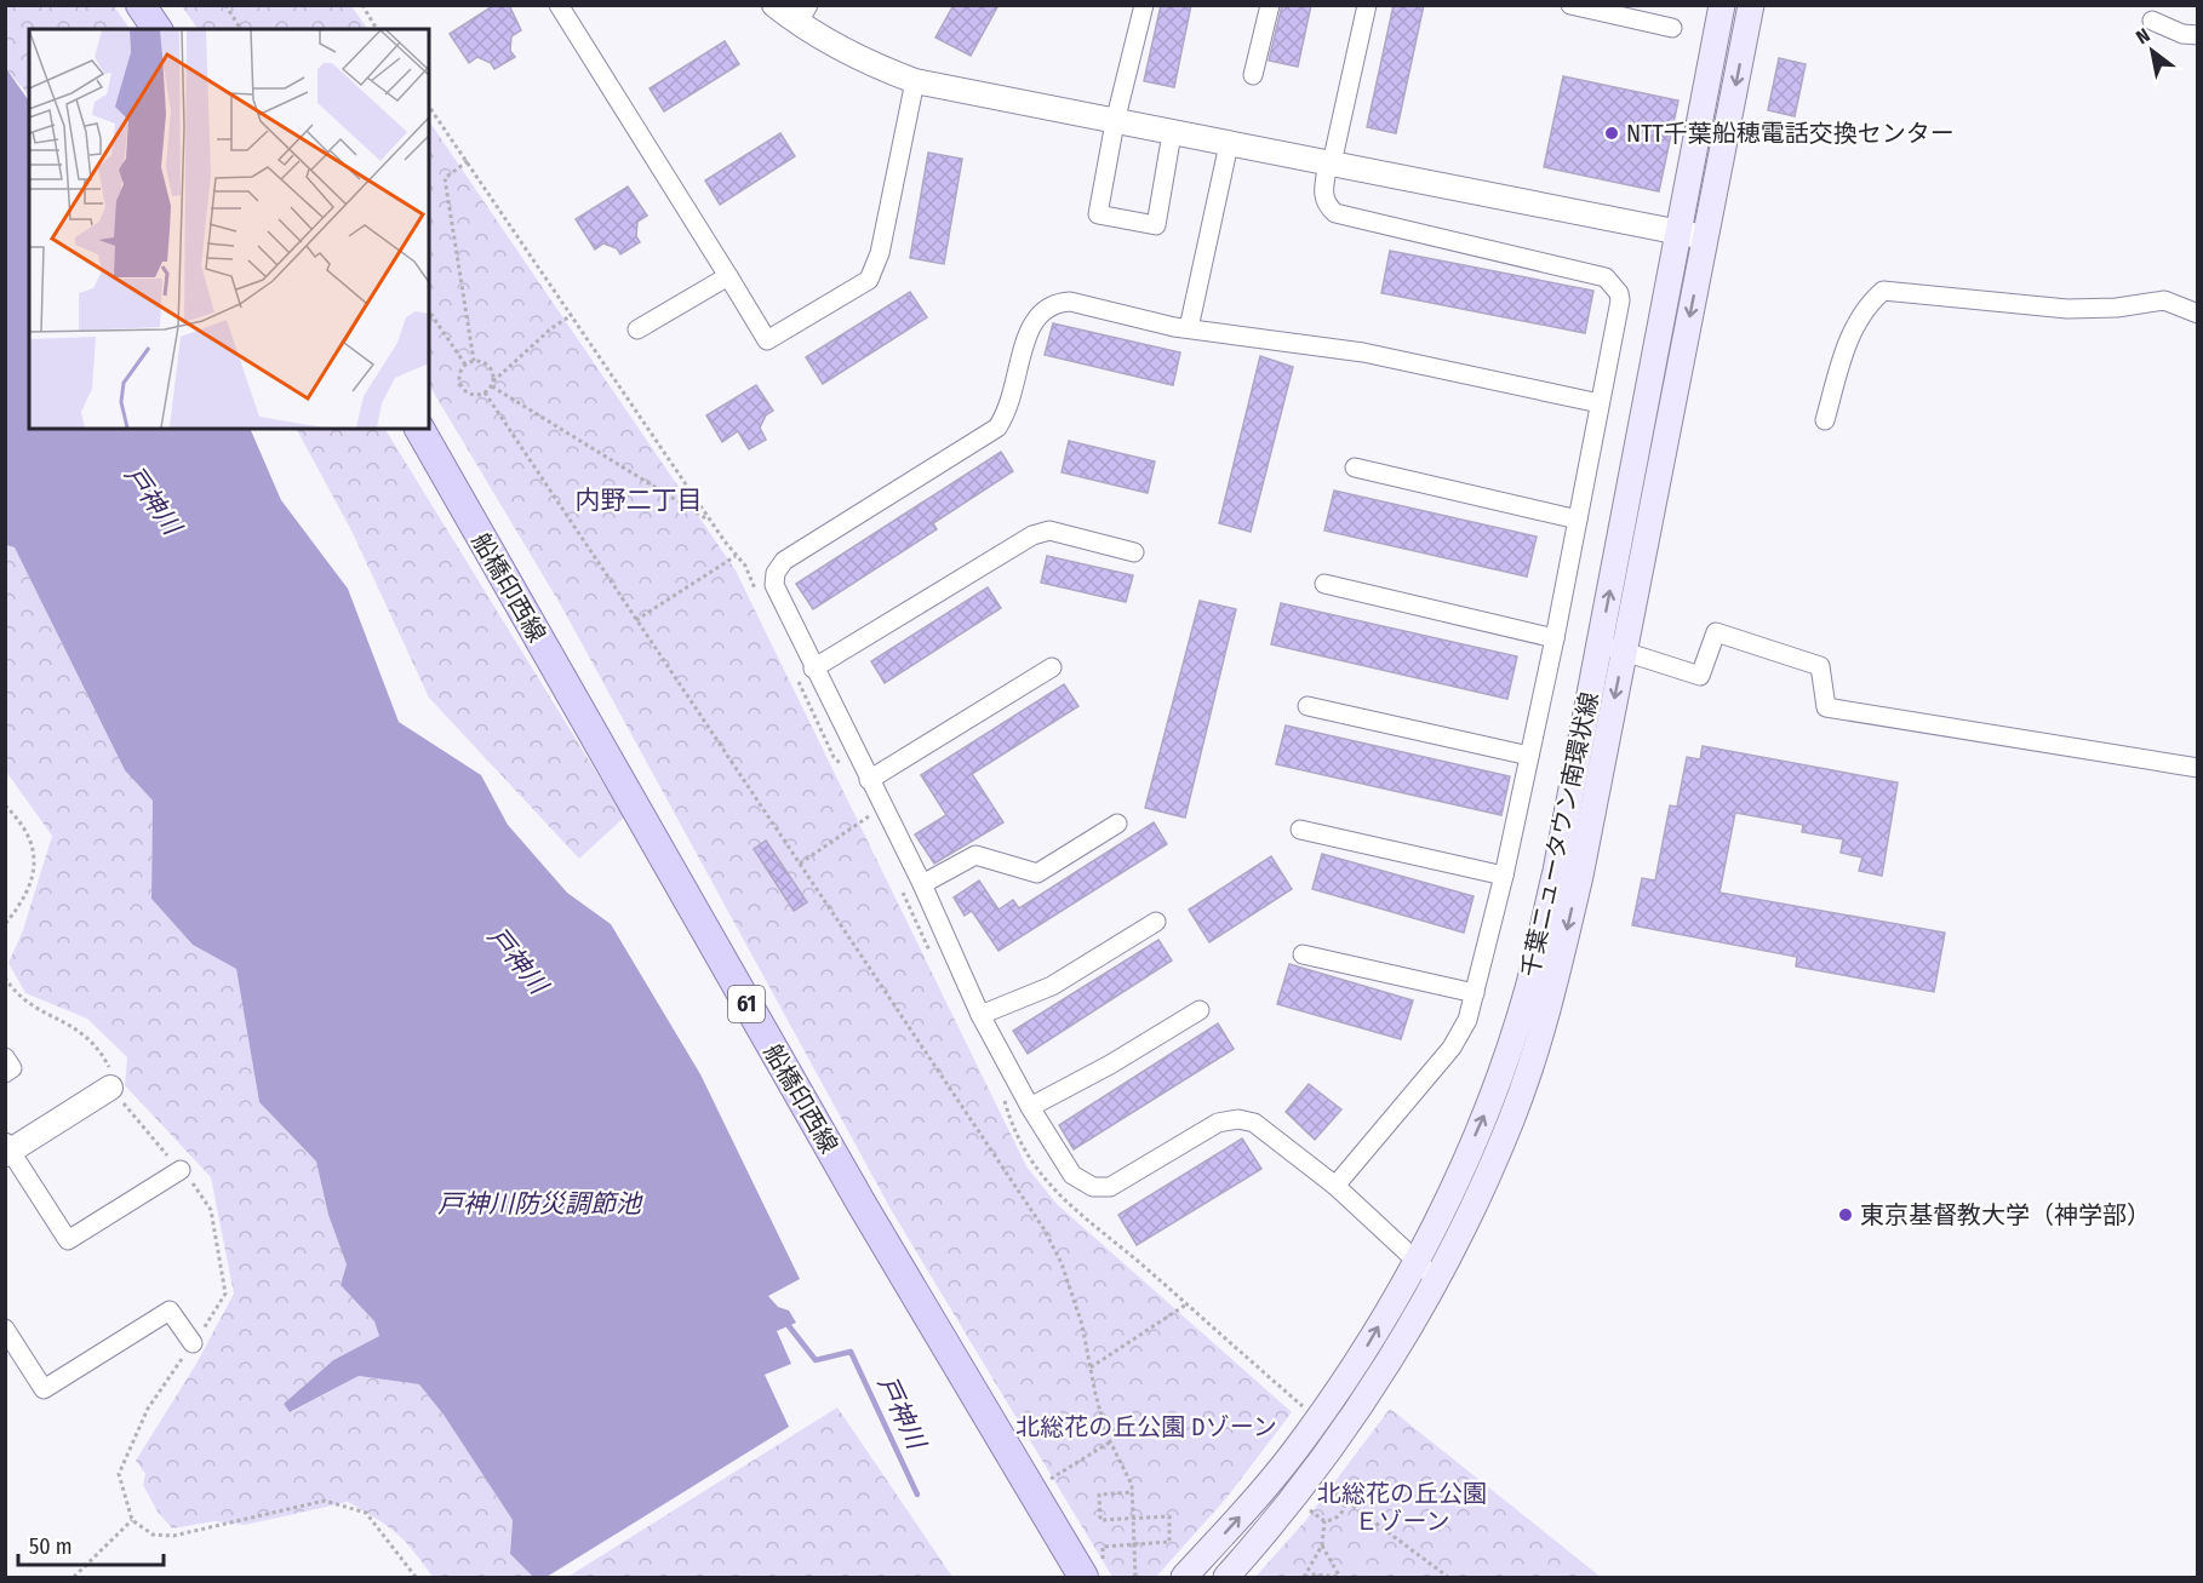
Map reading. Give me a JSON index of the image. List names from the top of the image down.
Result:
{
  "streets": {
    "main road": ["船橋印西線", "千葉ニュータウン南環状線", "61"]
  },
  "districts": ["内野二丁目"],
  "water": ["戸神川", "戸神川防災調節池"],
  "parks": ["北総花の丘公園 Dゾーン", "北総花の丘公園 Ｅゾーン"],
  "places": ["NTT千葉船穂電話交換センター", "東京基督教大学（神学部）"],
  "scale_bar": "50 m",
  "north": "top left"
}
